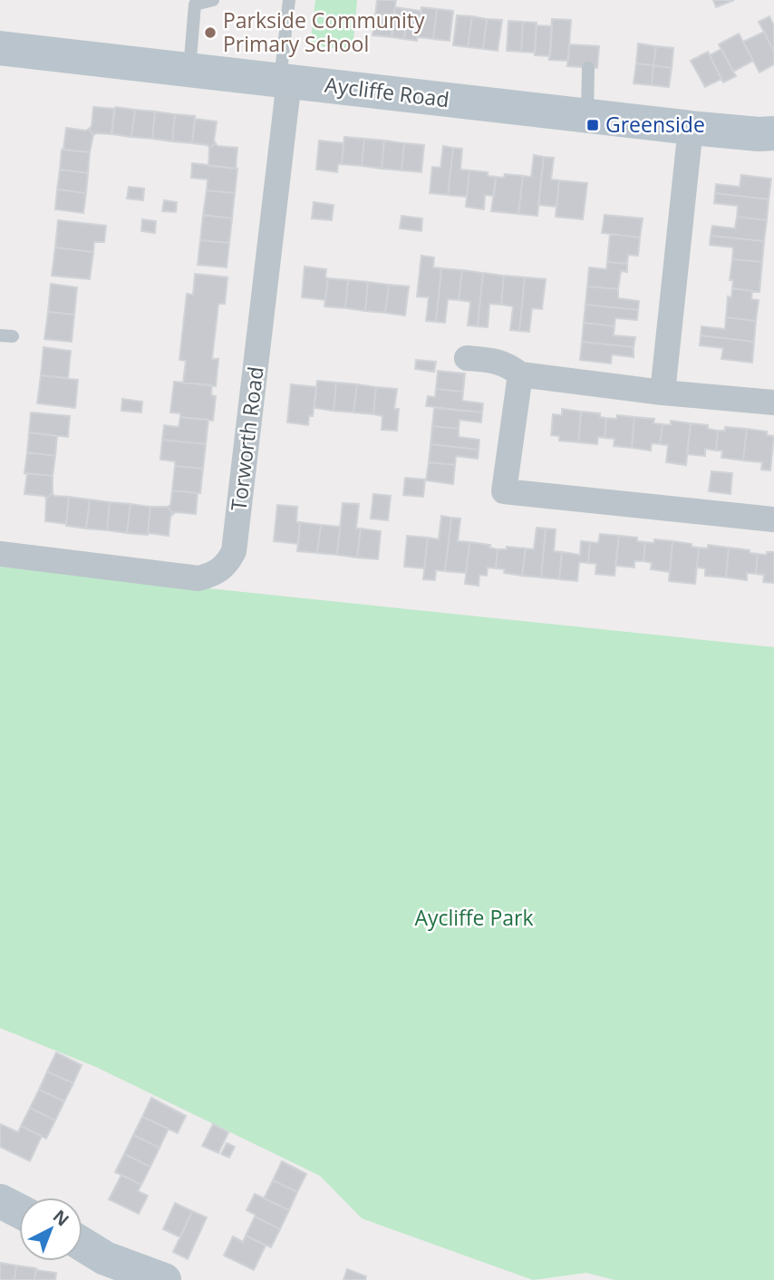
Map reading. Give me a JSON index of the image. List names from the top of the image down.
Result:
{
  "streets": {
    "street": ["Aycliffe Road", "Torworth Road"]
  },
  "crossings": [
    ["Aycliffe Road", "Torworth Road"]
  ],
  "parks": ["Aycliffe Park"],
  "places": {
    "other": ["Parkside Community Primary School"],
    "transit": ["Greenside"]
  },
  "north": "top right"
}
